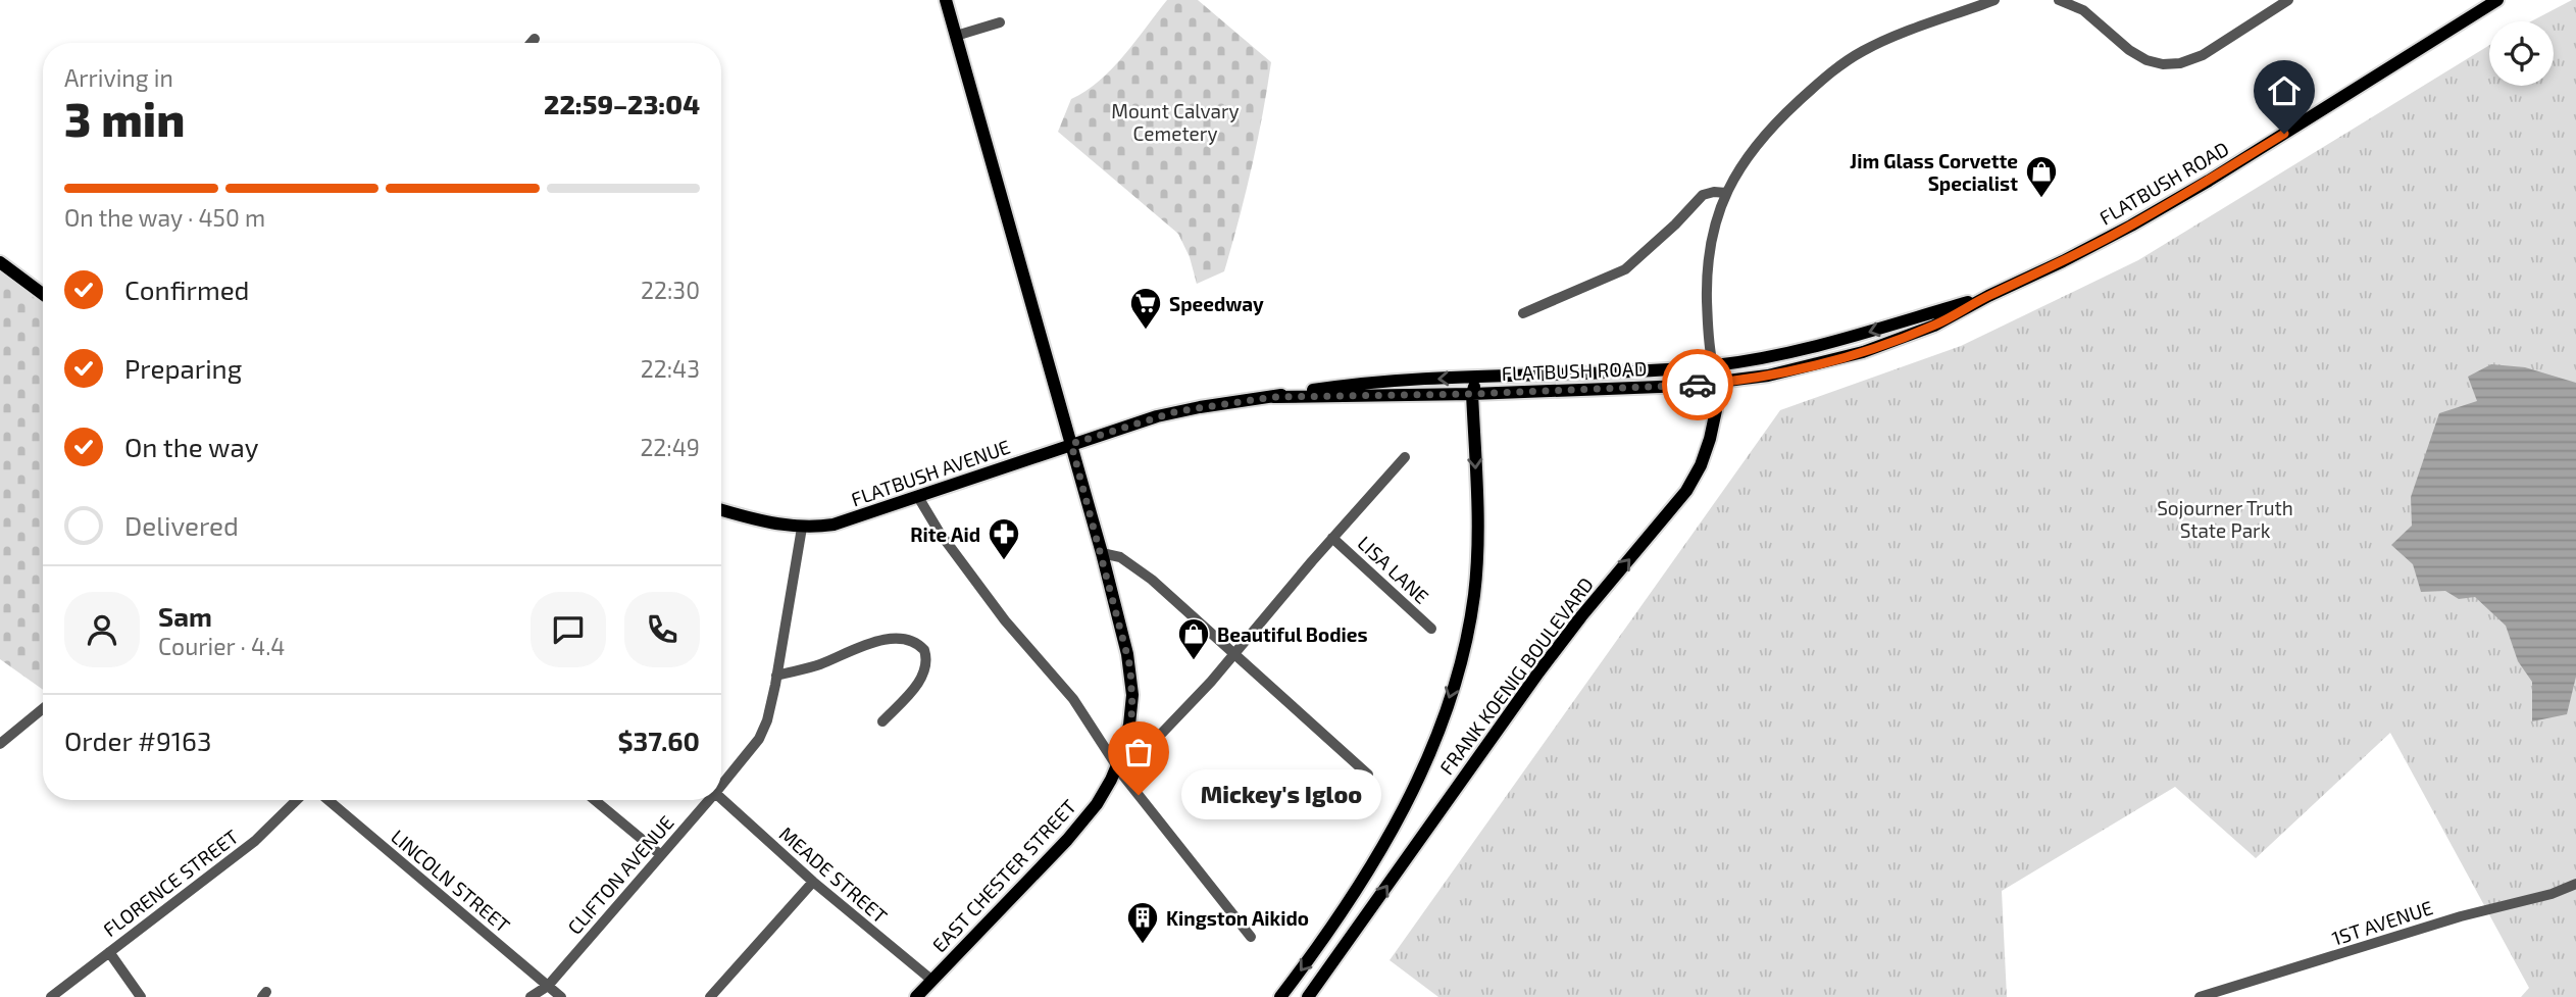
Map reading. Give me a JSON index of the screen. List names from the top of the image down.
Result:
{
  "streets": {
    "main road": [
      "FLATBUSH ROAD",
      "FLATBUSH AVENUE",
      "FRANK KOENIG BOULEVARD",
      "EAST CHESTER STREET"
    ],
    "street": [
      "LISA LANE",
      "CLIFTON AVENUE",
      "MEADE STREET",
      "LINCOLN STREET",
      "FLORENCE STREET",
      "1ST AVENUE"
    ]
  },
  "crossings": [
    ["FLATBUSH ROAD", "FLATBUSH AVENUE"],
    ["FLATBUSH ROAD", "FRANK KOENIG BOULEVARD"],
    ["FLATBUSH AVENUE", "CLIFTON AVENUE"],
    ["FLATBUSH AVENUE", "EAST CHESTER STREET"],
    ["LISA LANE", "EAST CHESTER STREET"],
    ["CLIFTON AVENUE", "LINCOLN STREET"],
    ["MEADE STREET", "EAST CHESTER STREET"]
  ],
  "parks": ["Mount Calvary Cemetery", "Sojourner Truth State Park"],
  "places": {
    "shop": ["Jim Glass Corvette Specialist", "Beautiful Bodies"],
    "supermarket": ["Speedway"],
    "pharmacy": ["Rite Aid"],
    "other": ["Mickey's Igloo"],
    "building": ["Kingston Aikido"]
  },
  "page": {
    "heading": ["3 min", "Arriving in", "22:59–23:04"],
    "panel": [
      "Sam",
      "Courier · 4.4",
      "Order #9163",
      "$37.60"
    ],
    "bar": "On the way · 450 m",
    "list": [
      ["Confirmed", "22:30"],
      ["Preparing", "22:43"],
      ["On the way", "22:49"],
      "Delivered"
    ],
    "bubble": "Mickey's Igloo"
  }
}
